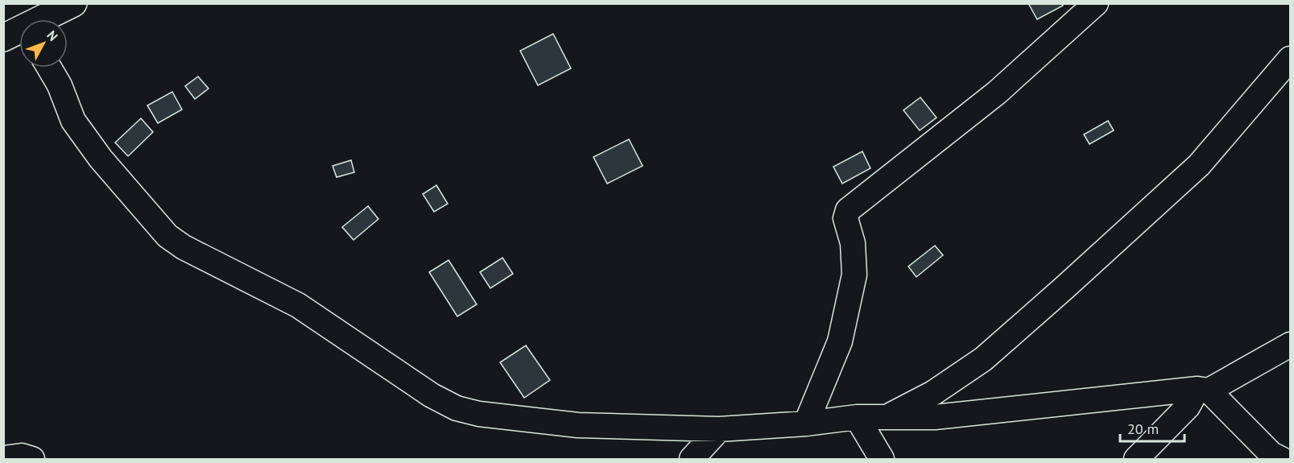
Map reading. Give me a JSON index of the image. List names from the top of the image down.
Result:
{
  "scale_bar": "20 m",
  "north": "top right"
}
